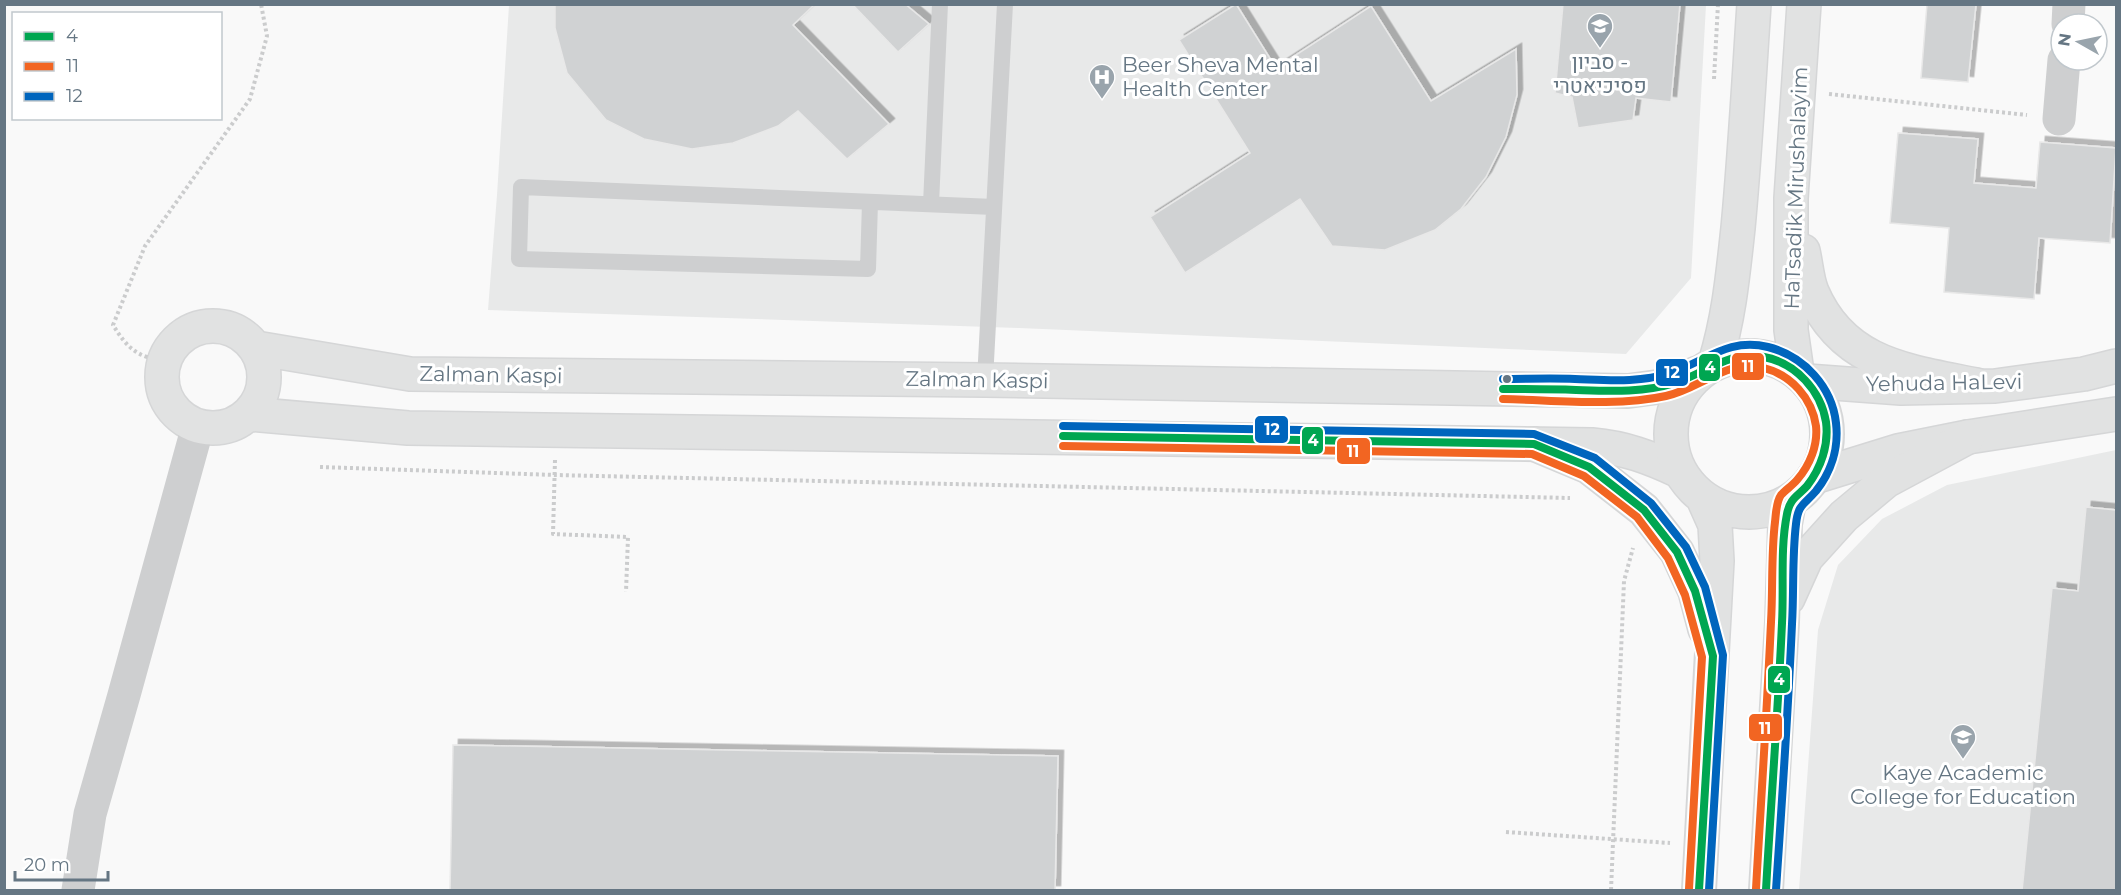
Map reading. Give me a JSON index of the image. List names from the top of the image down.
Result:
{
  "streets": {
    "main road": ["HaTsadik Mirushalayim", "Zalman Kaspi", "Yehuda HaLevi"]
  },
  "crossings": [
    ["HaTsadik Mirushalayim", "Zalman Kaspi"],
    ["HaTsadik Mirushalayim", "Yehuda HaLevi"],
    ["Zalman Kaspi", "Yehuda HaLevi"]
  ],
  "places": {
    "school or university": ["סביון - פסיכיאטרי", "Kaye Academic College for Education"],
    "hospital": ["Beer Sheva Mental Health Center"]
  },
  "lines": ["transit line 12", "transit line 4", "transit line 11"],
  "legend": ["4", "11", "12"],
  "scale_bar": "20 m",
  "north": "left"
}
